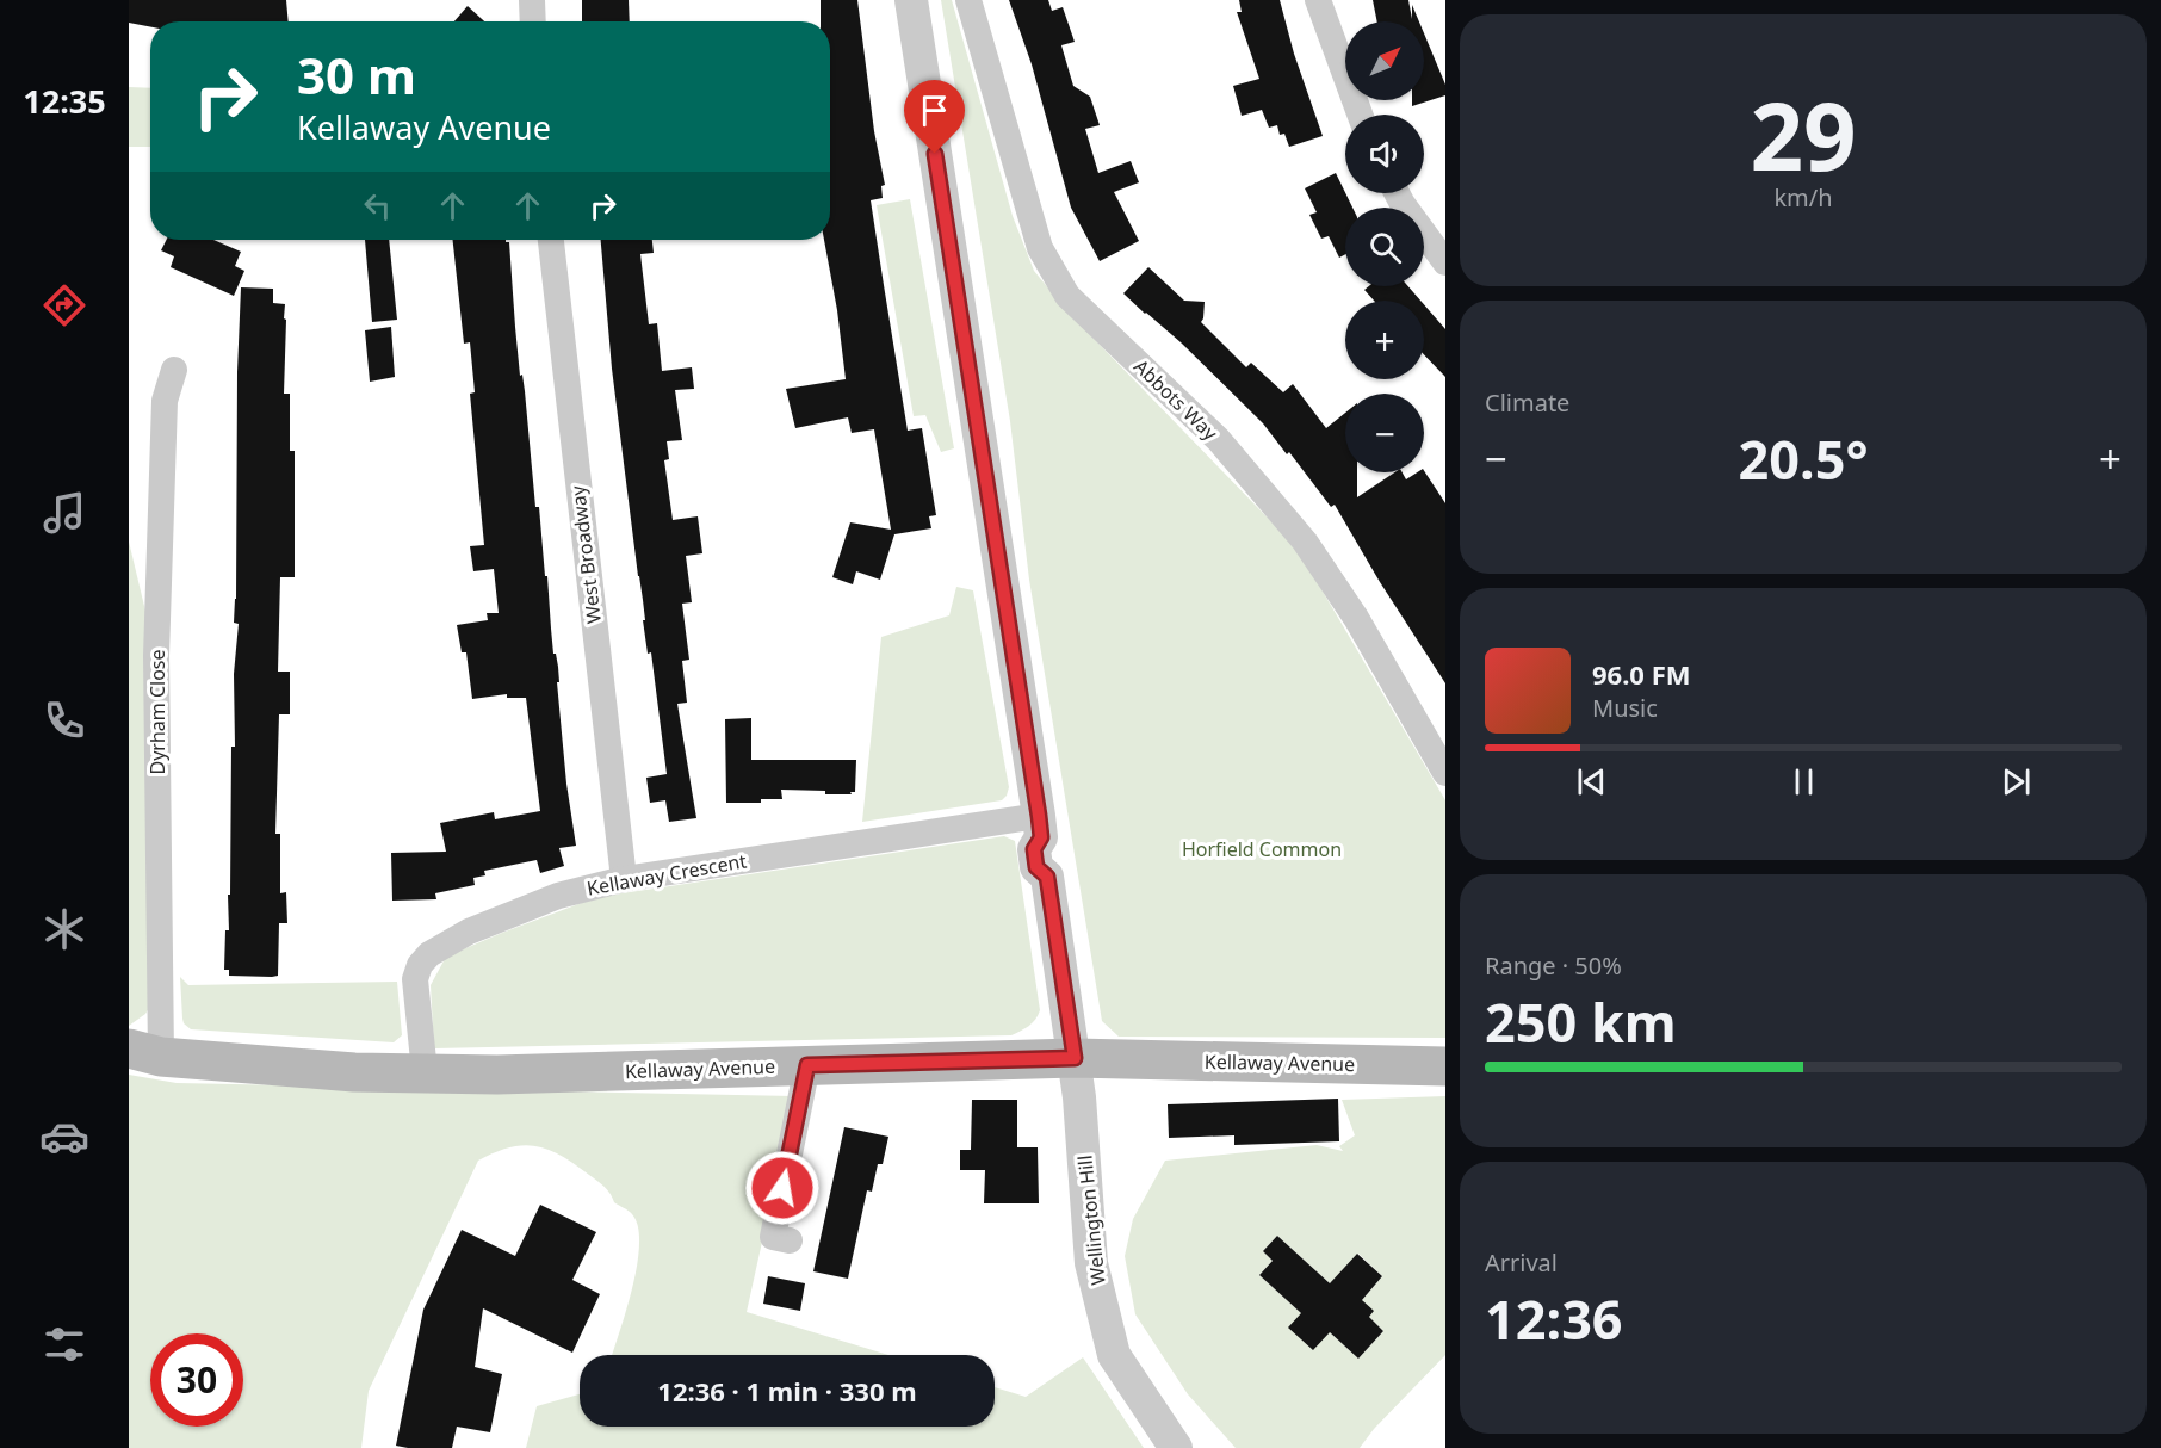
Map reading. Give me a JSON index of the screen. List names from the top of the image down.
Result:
{
  "streets": {
    "main road": ["Kellaway Avenue"],
    "street": [
      "Abbots Way",
      "West Broadway",
      "Dyrham Close",
      "Kellaway Crescent",
      "Wellington Hill"
    ]
  },
  "crossings": [
    ["West Broadway", "Kellaway Crescent"],
    ["Dyrham Close", "Kellaway Avenue"],
    ["Kellaway Crescent", "Kellaway Avenue"],
    ["Kellaway Crescent", "Wellington Hill"],
    ["Kellaway Avenue", "Wellington Hill"]
  ],
  "parks": ["Horfield Common"],
  "north": "top right",
  "page": {
    "tabs": "12:35",
    "tile": [
      ["29", "km/h"],
      "Climate",
      ["Range · 50%", "250 km"],
      ["Arrival", "12:36"]
    ],
    "map_buttons": ["+", "−"],
    "turn": ["30 m", "Kellaway Avenue"],
    "heat": ["−", "20.5°", "+"],
    "song": ["96.0 FM", "Music"],
    "limit": "30",
    "trip": "12:36 · 1 min · 330 m"
  }
}
